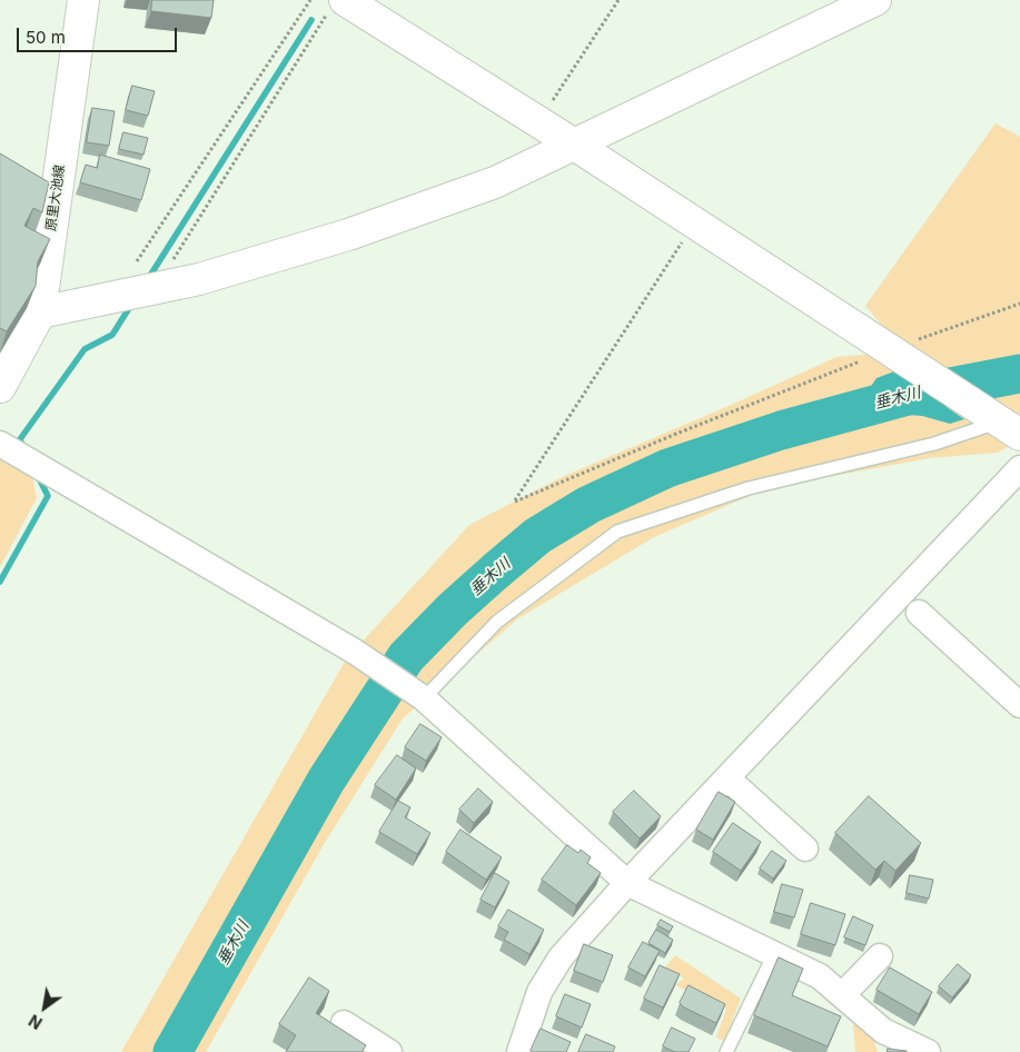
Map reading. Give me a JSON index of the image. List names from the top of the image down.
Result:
{
  "streets": {
    "street": ["原里大池線"]
  },
  "water": ["垂木川"],
  "scale_bar": "50 m",
  "north": "bottom left"
}
